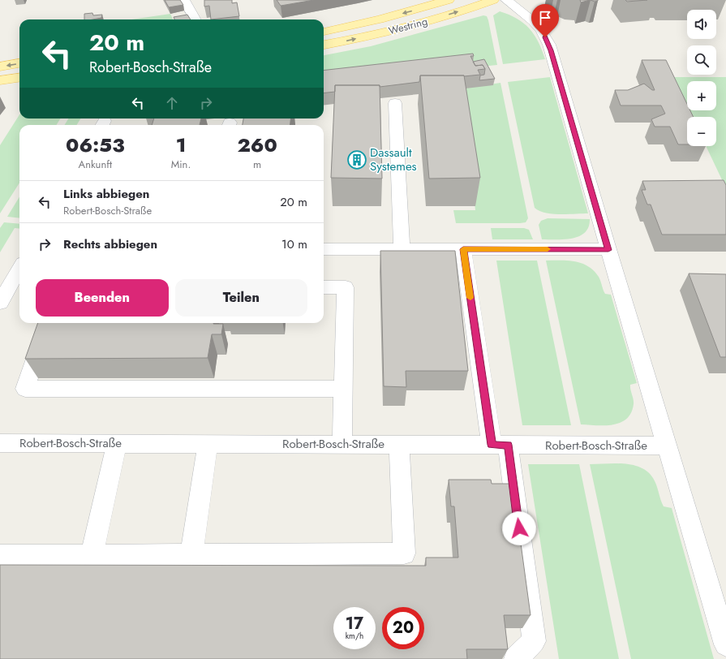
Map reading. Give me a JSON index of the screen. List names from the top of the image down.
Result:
{
  "streets": {
    "main road": ["Westring"],
    "street": ["Robert-Bosch-Straße"]
  },
  "places": {
    "building": ["Dassault Systemes"]
  },
  "page": {
    "map_buttons": ["+", "−"],
    "turn": ["20 m", "Robert-Bosch-Straße"],
    "eta": [
      "06:53",
      "Ankunft",
      "1",
      "Min.",
      "260",
      "m"
    ],
    "list": [
      {
        "name": "Links abbiegen",
        "note": "Robert-Bosch-Straße",
        "value": "20 m"
      },
      {
        "name": "Rechts abbiegen",
        "value": "10 m"
      }
    ],
    "buttons": ["Beenden", "Teilen"],
    "speed": "17 km/h",
    "limit": "20"
  }
}
